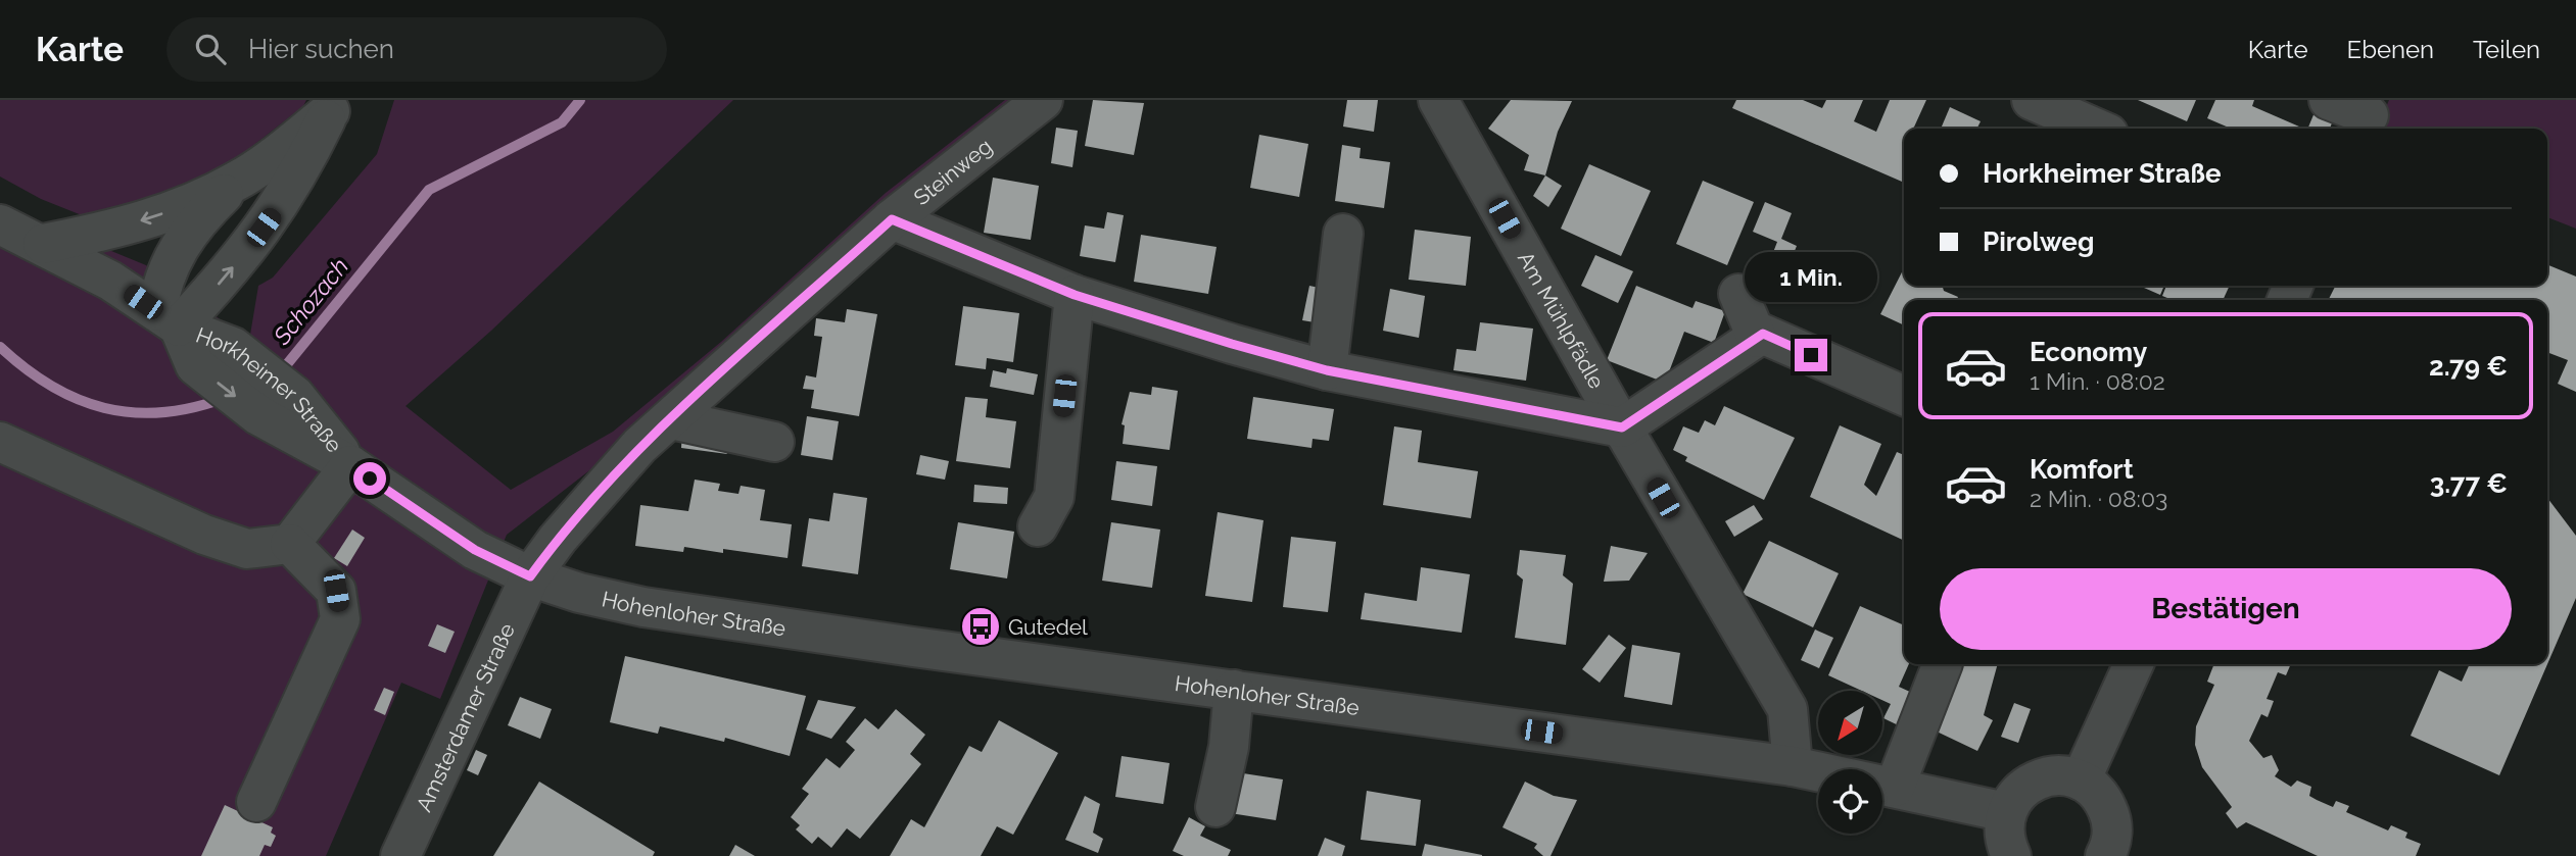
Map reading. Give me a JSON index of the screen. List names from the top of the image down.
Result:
{
  "streets": {
    "street": [
      "Steinweg",
      "Am Mühlpfädle",
      "Horkheimer Straße",
      "Hohenloher Straße",
      "Amsterdamer Straße"
    ]
  },
  "crossings": [
    ["Steinweg", "Horkheimer Straße"],
    ["Steinweg", "Hohenloher Straße"],
    ["Steinweg", "Amsterdamer Straße"],
    ["Am Mühlpfädle", "Hohenloher Straße"],
    ["Horkheimer Straße", "Hohenloher Straße"],
    ["Horkheimer Straße", "Amsterdamer Straße"],
    ["Hohenloher Straße", "Amsterdamer Straße"]
  ],
  "water": ["Schozach"],
  "places": {
    "bus stop": ["Gutedel"]
  },
  "north": "bottom left",
  "page": {
    "header": "Karte",
    "search": "Hier suchen",
    "nav": ["Karte", "Ebenen", "Teilen"],
    "banner": ["Horkheimer Straße", "Pirolweg"],
    "bubble": "1 Min.",
    "list": [
      {
        "name": "Economy",
        "note": "1 Min. · 08:02",
        "value": "2.79 €"
      },
      {
        "name": "Komfort",
        "note": "2 Min. · 08:03",
        "value": "3.77 €"
      }
    ],
    "buttons": "Bestätigen"
  }
}
